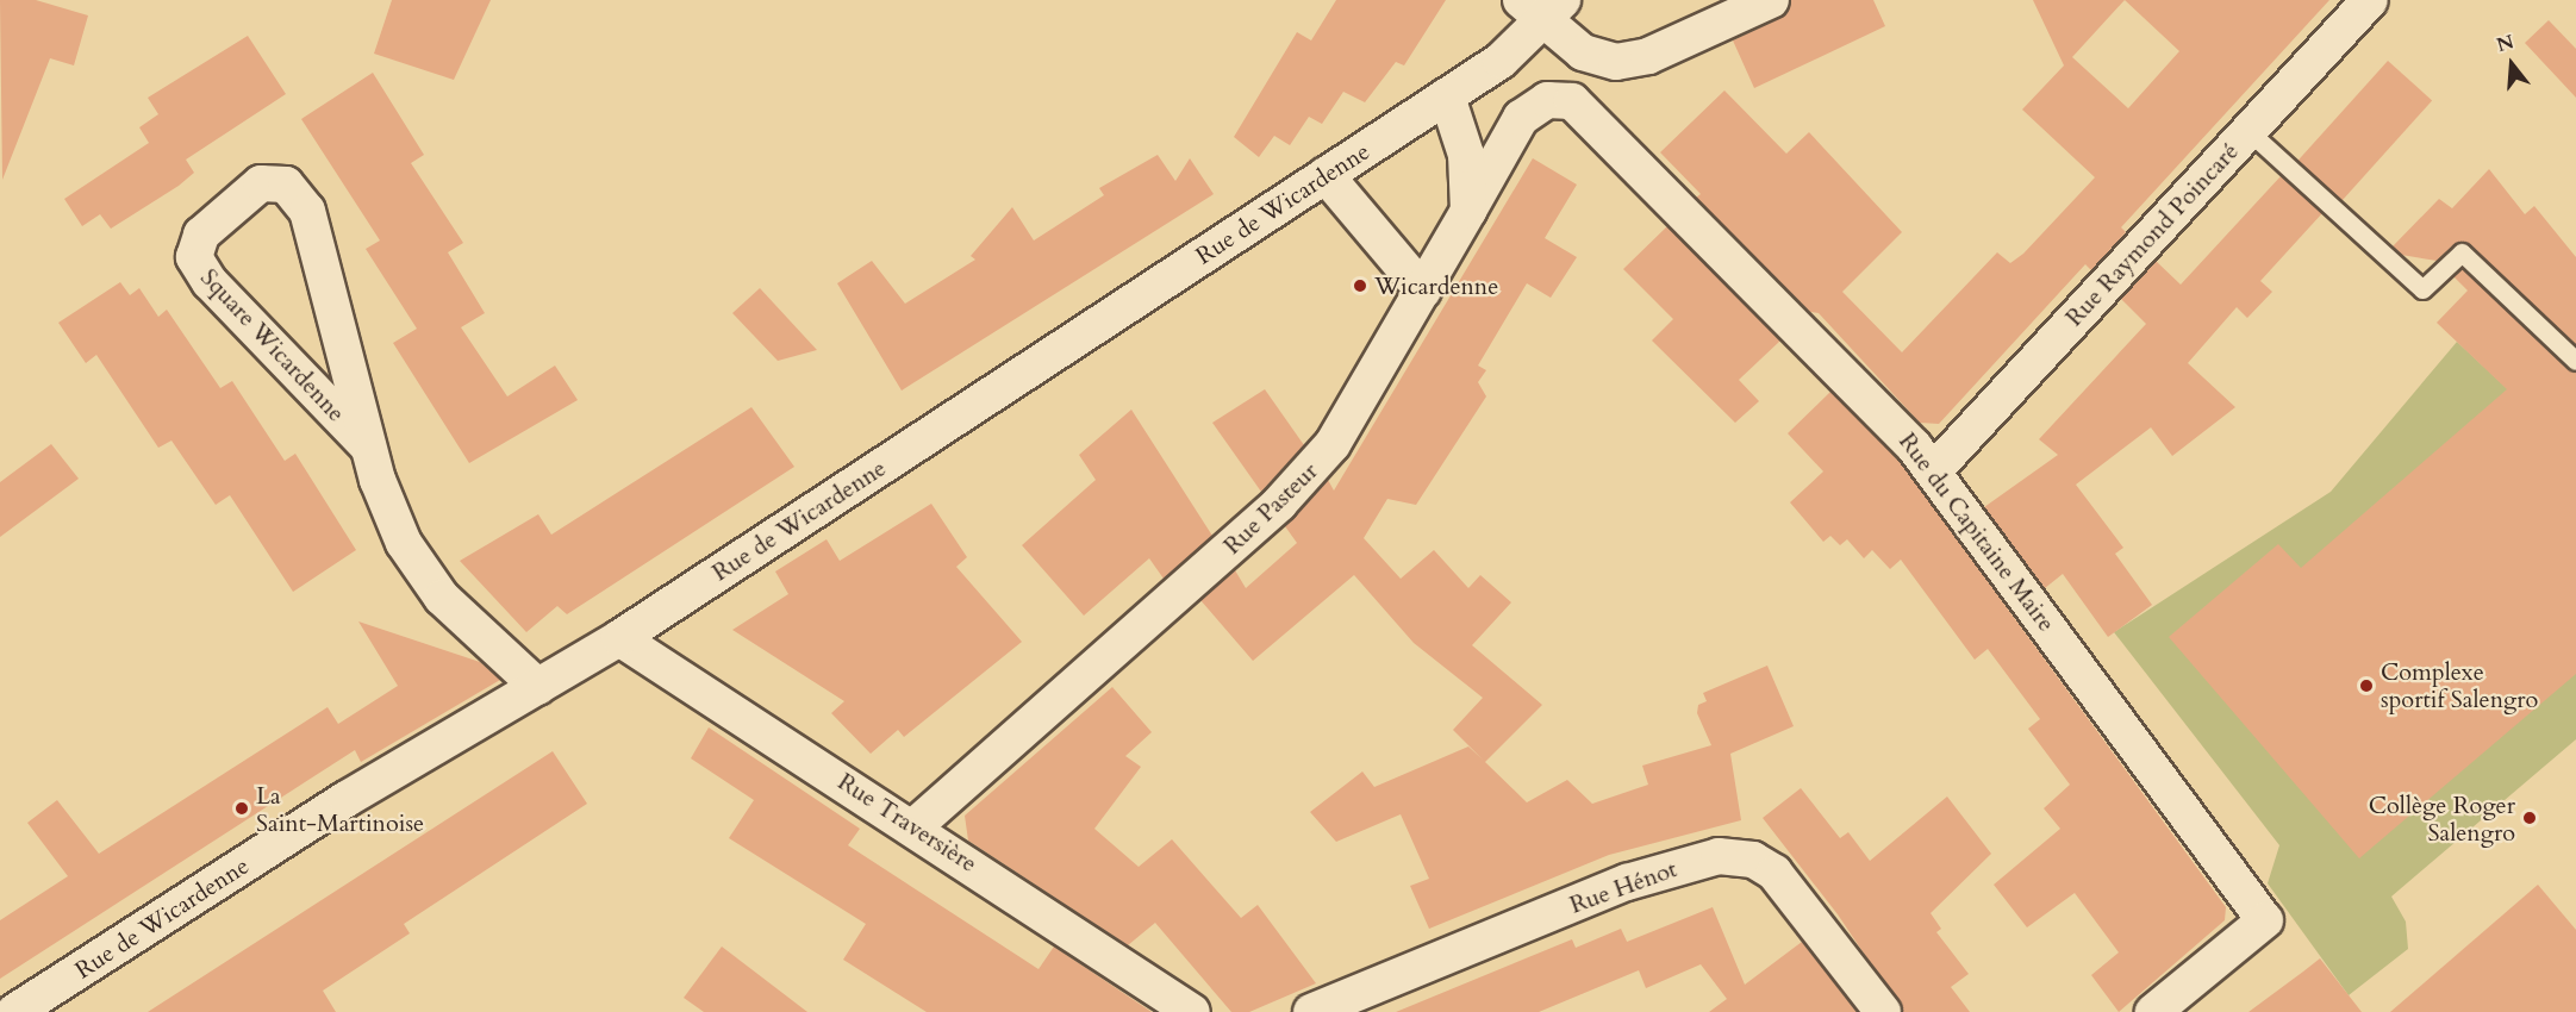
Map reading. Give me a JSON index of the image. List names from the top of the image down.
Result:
{
  "streets": {
    "street": [
      "Rue de Wicardenne",
      "Rue Raymond Poincaré",
      "Square Wicardenne",
      "Rue Pasteur",
      "Rue du Capitaine Maire",
      "Rue Traversière",
      "Rue Hénot"
    ]
  },
  "crossings": [
    ["Rue de Wicardenne", "Square Wicardenne"],
    ["Rue de Wicardenne", "Rue Traversière"],
    ["Rue Raymond Poincaré", "Rue du Capitaine Maire"],
    ["Rue Pasteur", "Rue du Capitaine Maire"],
    ["Rue Pasteur", "Rue Traversière"]
  ],
  "places": [
    "Wicardenne",
    "Complexe sportif Salengro",
    "La Saint-Martinoise",
    "Collège Roger Salengro"
  ],
  "north": "top"
}
